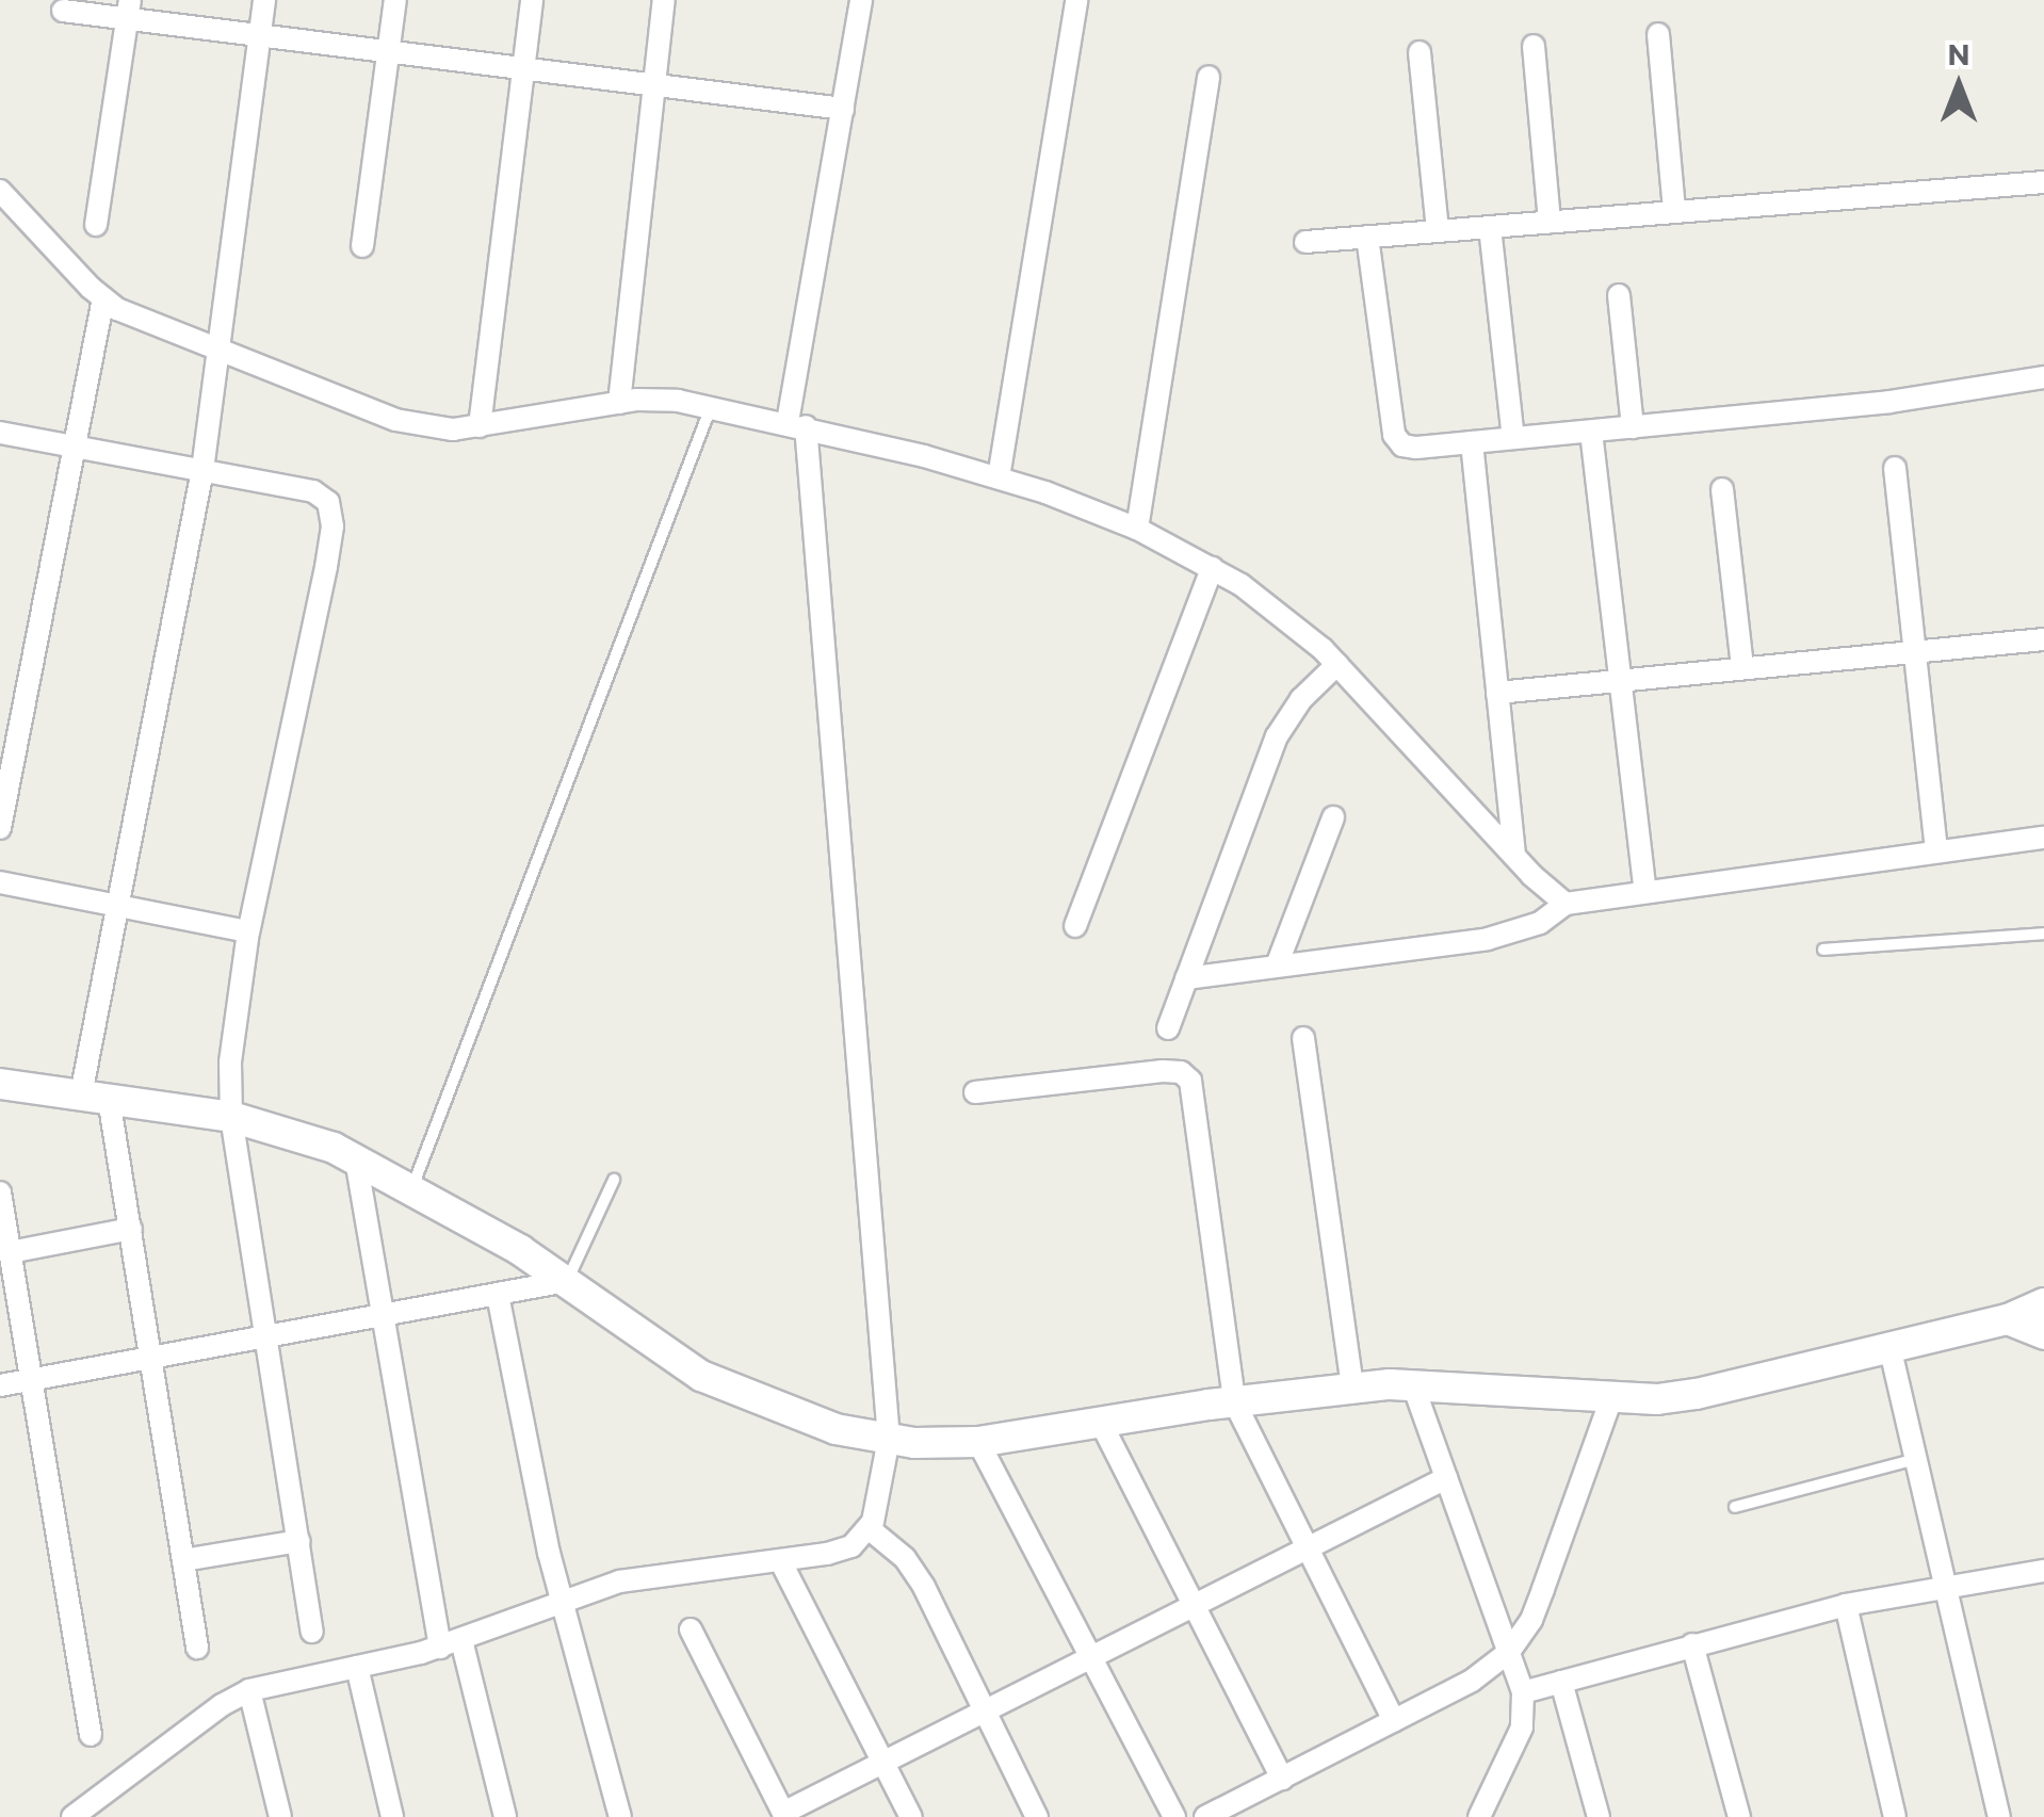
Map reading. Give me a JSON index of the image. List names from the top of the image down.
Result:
{
  "north": "top"
}
